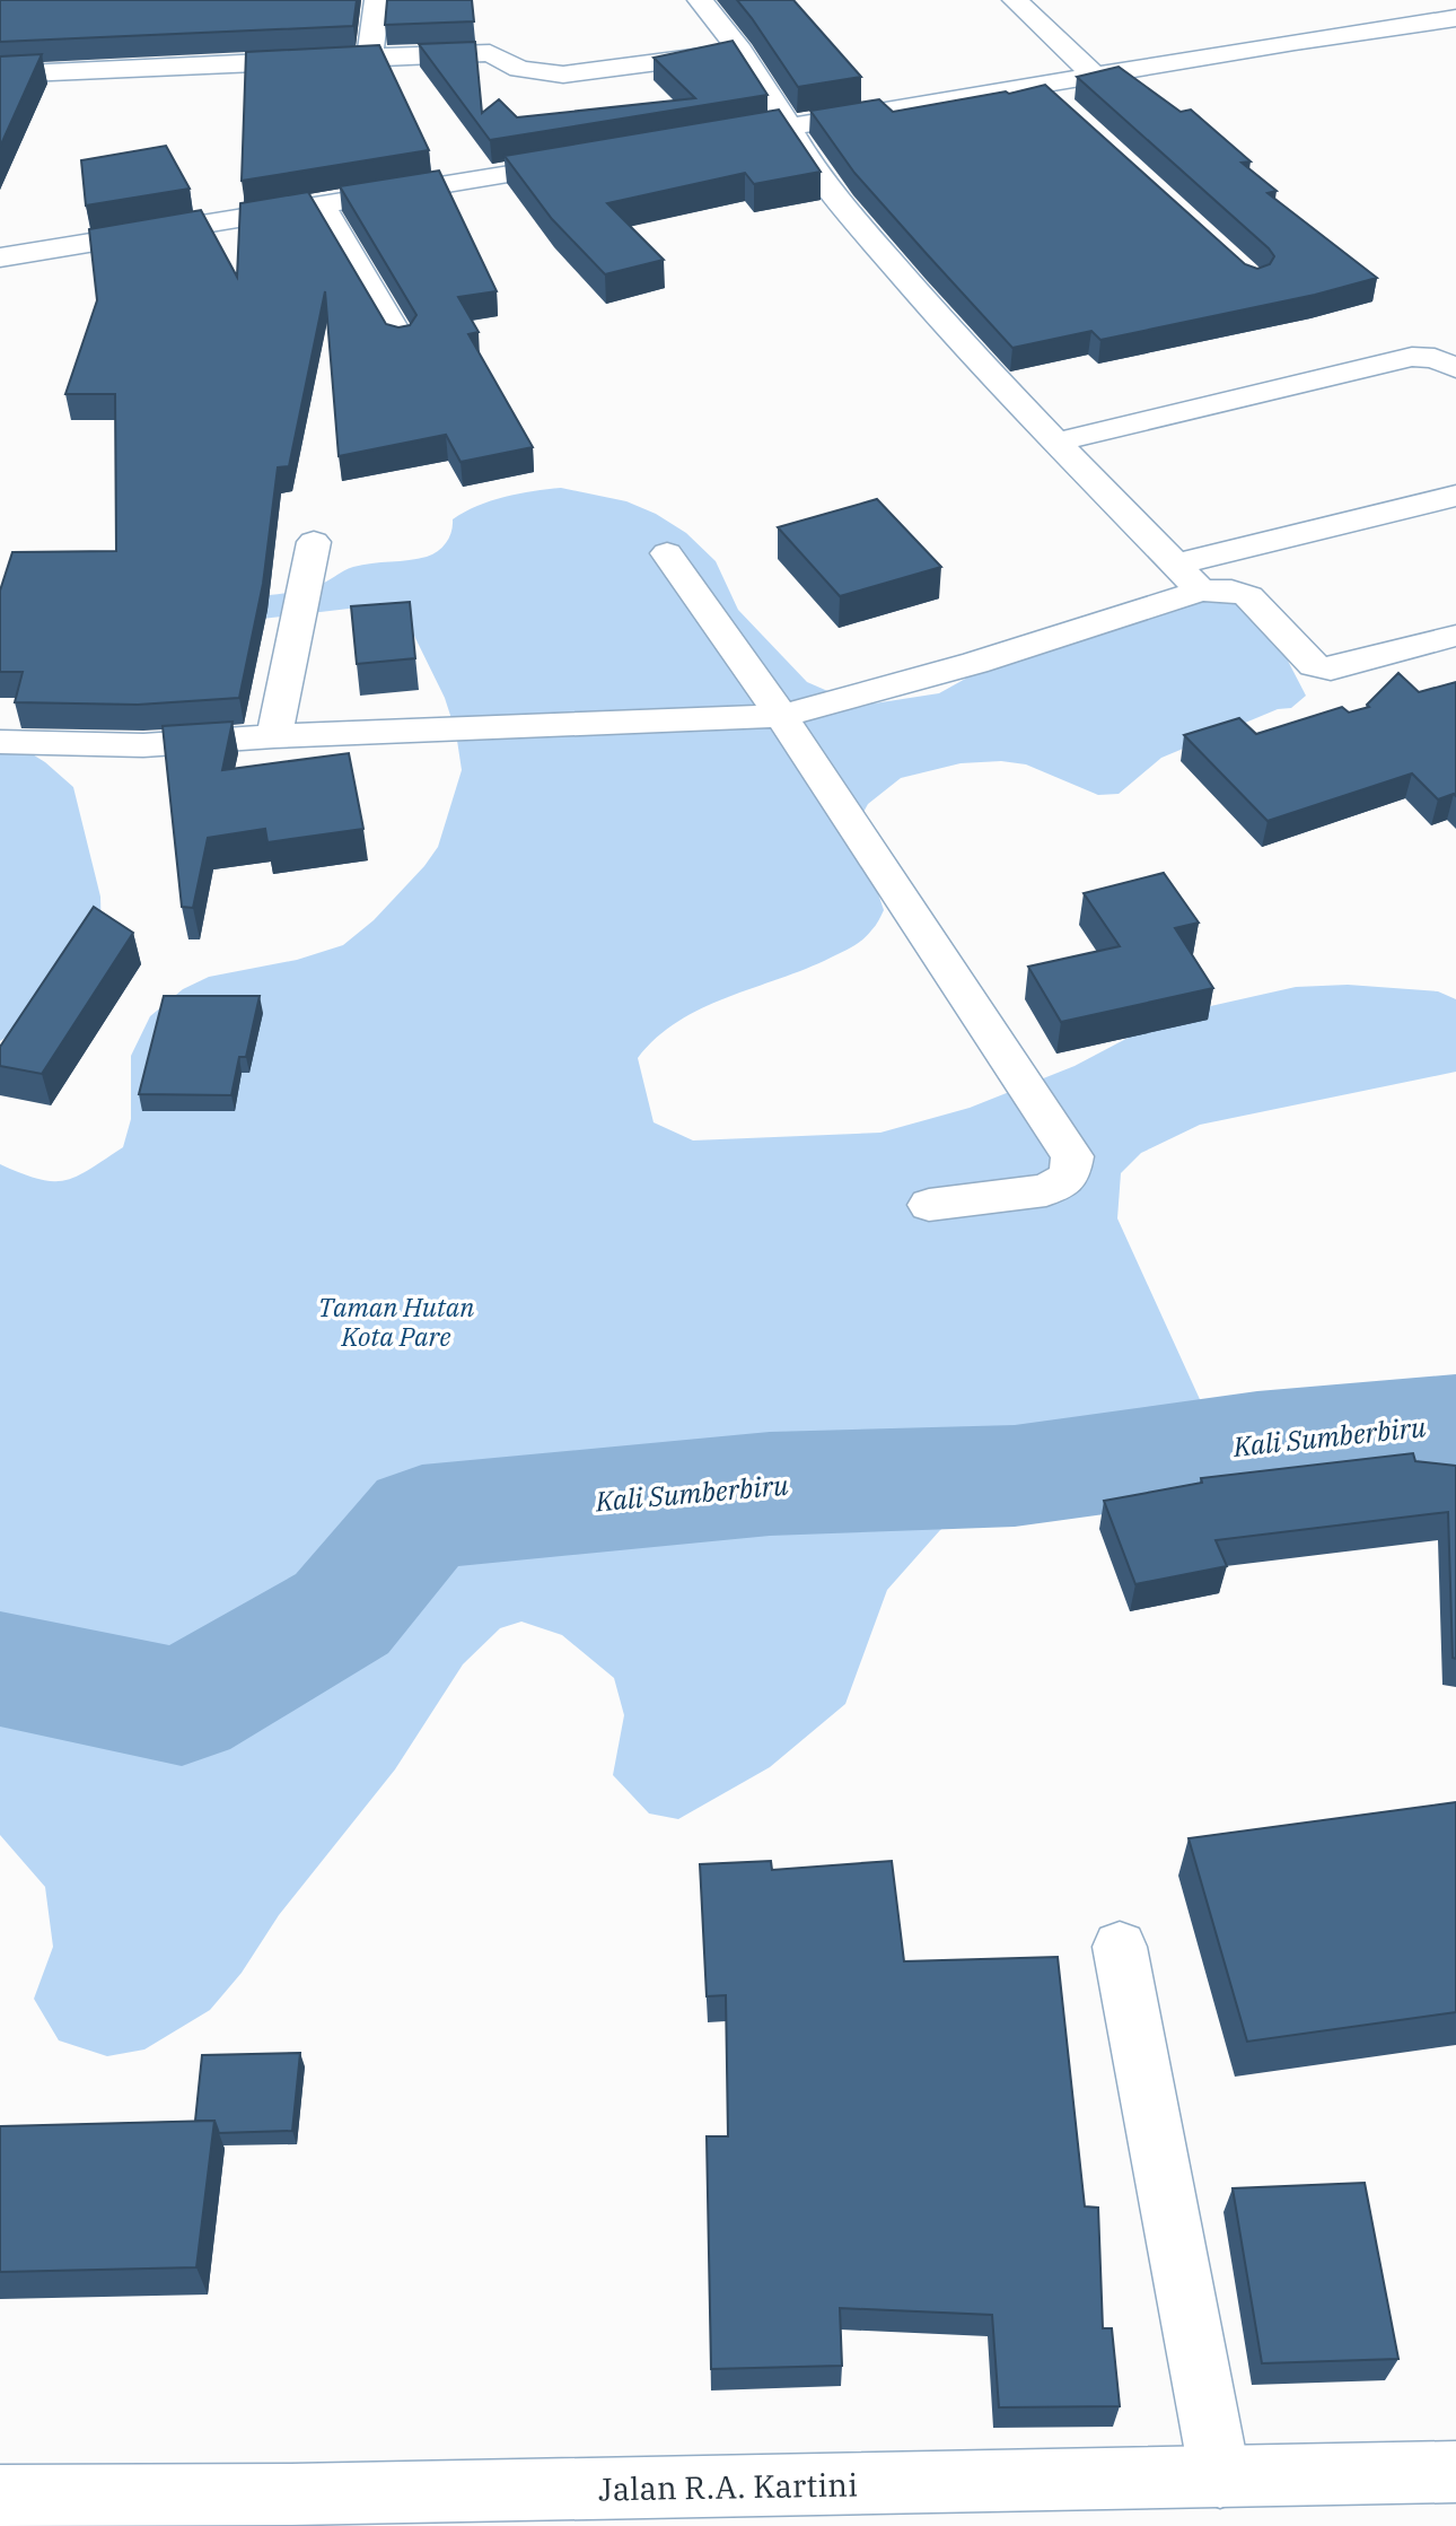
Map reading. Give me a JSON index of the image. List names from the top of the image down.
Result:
{
  "streets": {
    "street": ["Jalan R.A. Kartini"]
  },
  "water": ["Kali Sumberbiru"],
  "parks": ["Taman Hutan Kota Pare"]
}
